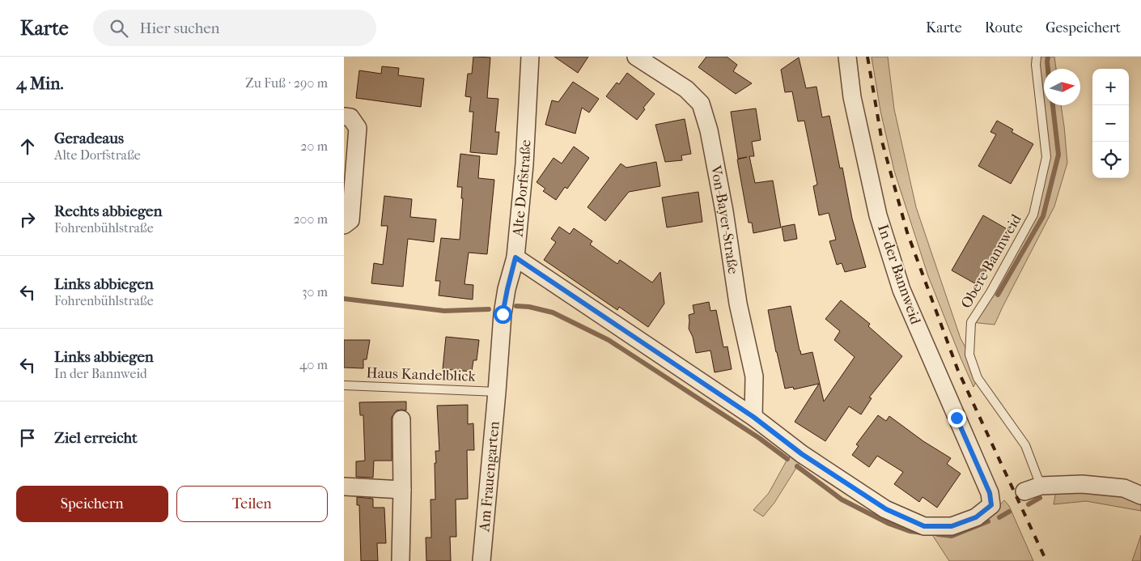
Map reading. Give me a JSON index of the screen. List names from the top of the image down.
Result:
{
  "streets": {
    "street": [
      "Alte Dorfstraße",
      "Von-Bayer-Straße",
      "In der Bannweid",
      "Am Frauengarten"
    ],
    "lane": ["Obere Bannweid", "Haus Kandelblick"]
  },
  "crossings": [
    ["Alte Dorfstraße", "Haus Kandelblick"],
    ["Alte Dorfstraße", "Am Frauengarten"],
    ["Von-Bayer-Straße", "In der Bannweid"],
    ["Haus Kandelblick", "Am Frauengarten"]
  ],
  "north": "right",
  "page": {
    "header": "Karte",
    "search": "Hier suchen",
    "nav": ["Karte", "Route", "Gespeichert"],
    "heading": ["4 Min.", "Zu Fuß · 290 m"],
    "map_buttons": ["+", "−"],
    "list": [
      ["Geradeaus", "Alte Dorfstraße", "20 m"],
      ["Rechts abbiegen", "Fohrenbühlstraße", "200 m"],
      ["Links abbiegen", "Fohrenbühlstraße", "30 m"],
      ["Links abbiegen", "In der Bannweid", "40 m"],
      "Ziel erreicht"
    ],
    "buttons": ["Speichern", "Teilen"]
  }
}
